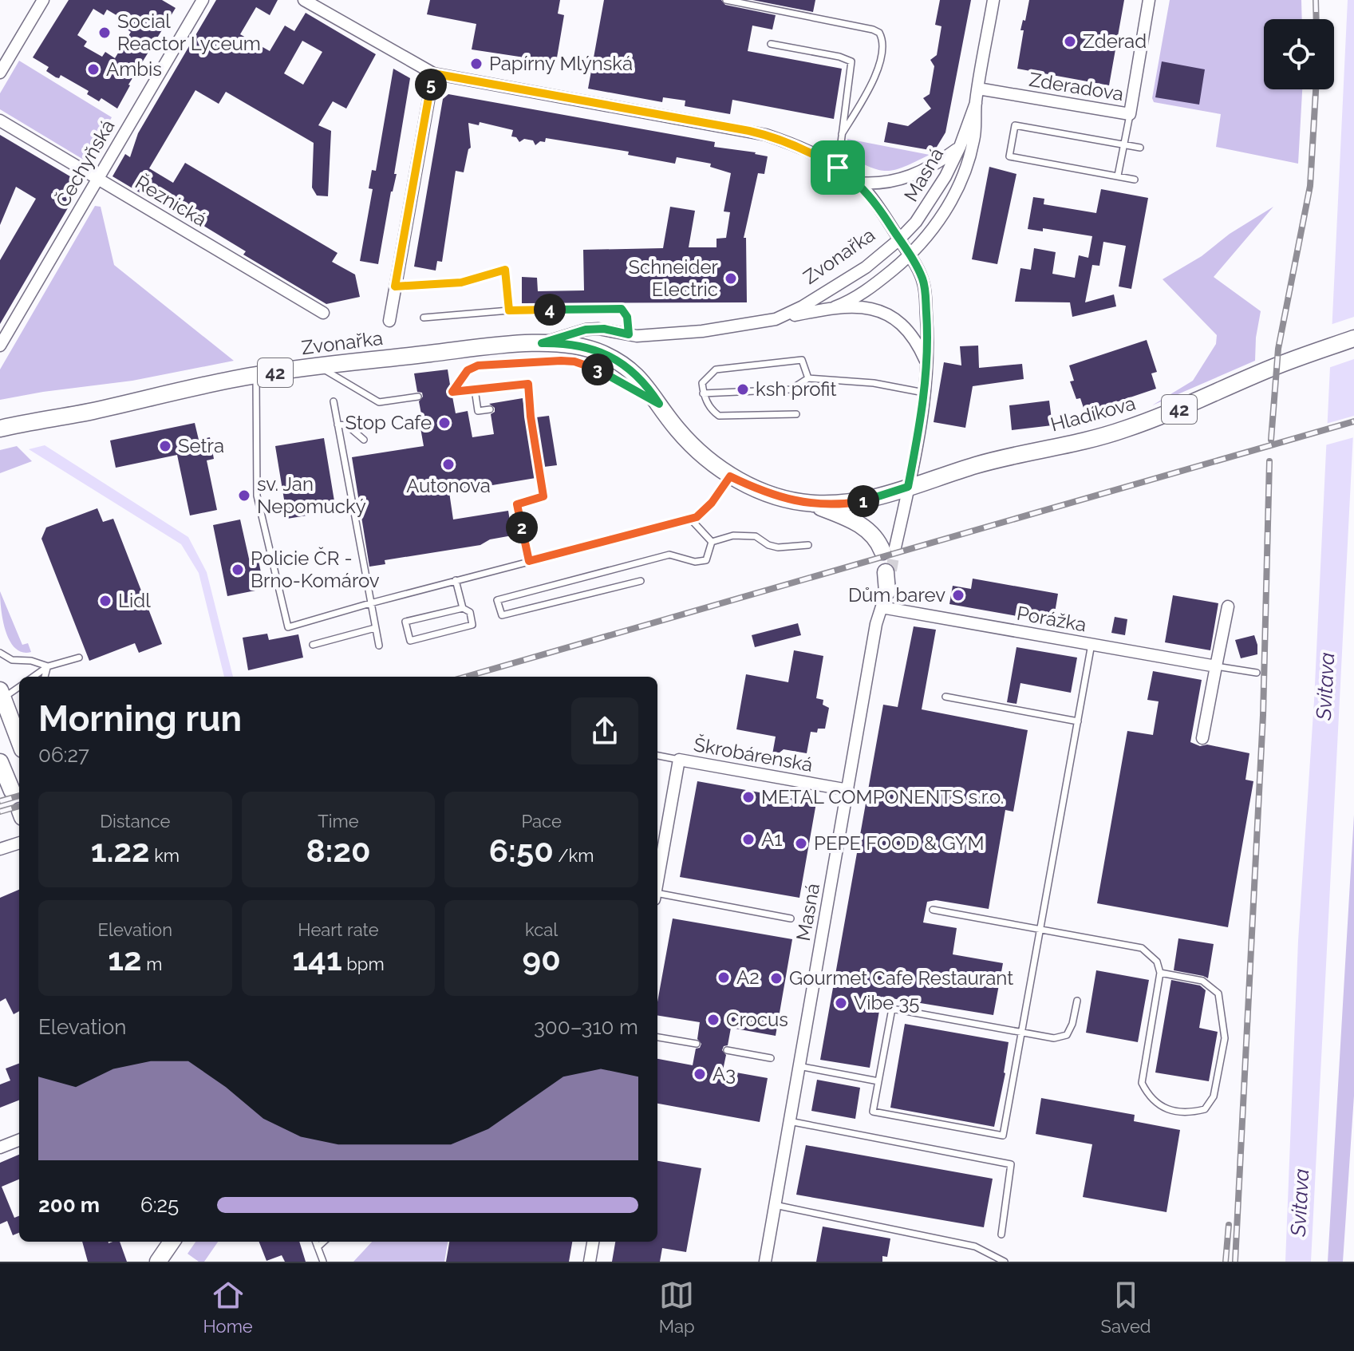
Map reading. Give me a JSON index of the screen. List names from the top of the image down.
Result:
{
  "streets": {
    "main road": ["Zvonařka", "42", "Hladíkova"],
    "street": [
      "Zderadova",
      "Čechyňská",
      "Masná",
      "Řeznická",
      "Porážka",
      "Škrobárenská"
    ]
  },
  "crossings": [
    ["Zderadova", "Masná"],
    ["Čechyňská", "Řeznická"],
    ["Masná", "Zvonařka"],
    ["Masná", "Porážka"],
    ["Masná", "Škrobárenská"],
    ["Zvonařka", "Hladíkova"]
  ],
  "water": ["Svitava"],
  "places": [
    "Social Reactor Lyceum",
    "Zderad",
    "Papírny Mlýnská",
    "Ambis",
    "Schneider Electric",
    "ksh profit",
    "Stop Cafe",
    "Setra",
    "Autonova",
    "sv. Jan Nepomucký",
    "Policie ČR - Brno-Komárov",
    "Dům barev",
    "Lidl",
    "METAL COMPONENTS s.r.o.",
    "A1",
    "PEPE FOOD & GYM",
    "A2",
    "Gourmet Cafe Restaurant",
    "Vibe 35",
    "Crocus",
    "A3"
  ],
  "page": {
    "pins": [
      "5",
      "4",
      "3",
      "1",
      "2"
    ],
    "heading": ["Morning run", "06:27"],
    "stats": [
      ["Distance", "1.22 km"],
      ["Time", "8:20"],
      ["Pace", "6:50 /km"],
      ["Elevation", "12 m"],
      ["Heart rate", "141 bpm"],
      ["kcal", "90"]
    ],
    "chart": ["Elevation", "300–310 m"],
    "list": [
      {
        "name": "200 m",
        "note": "6:25"
      }
    ],
    "tabs": ["Home", "Map", "Saved"]
  }
}
